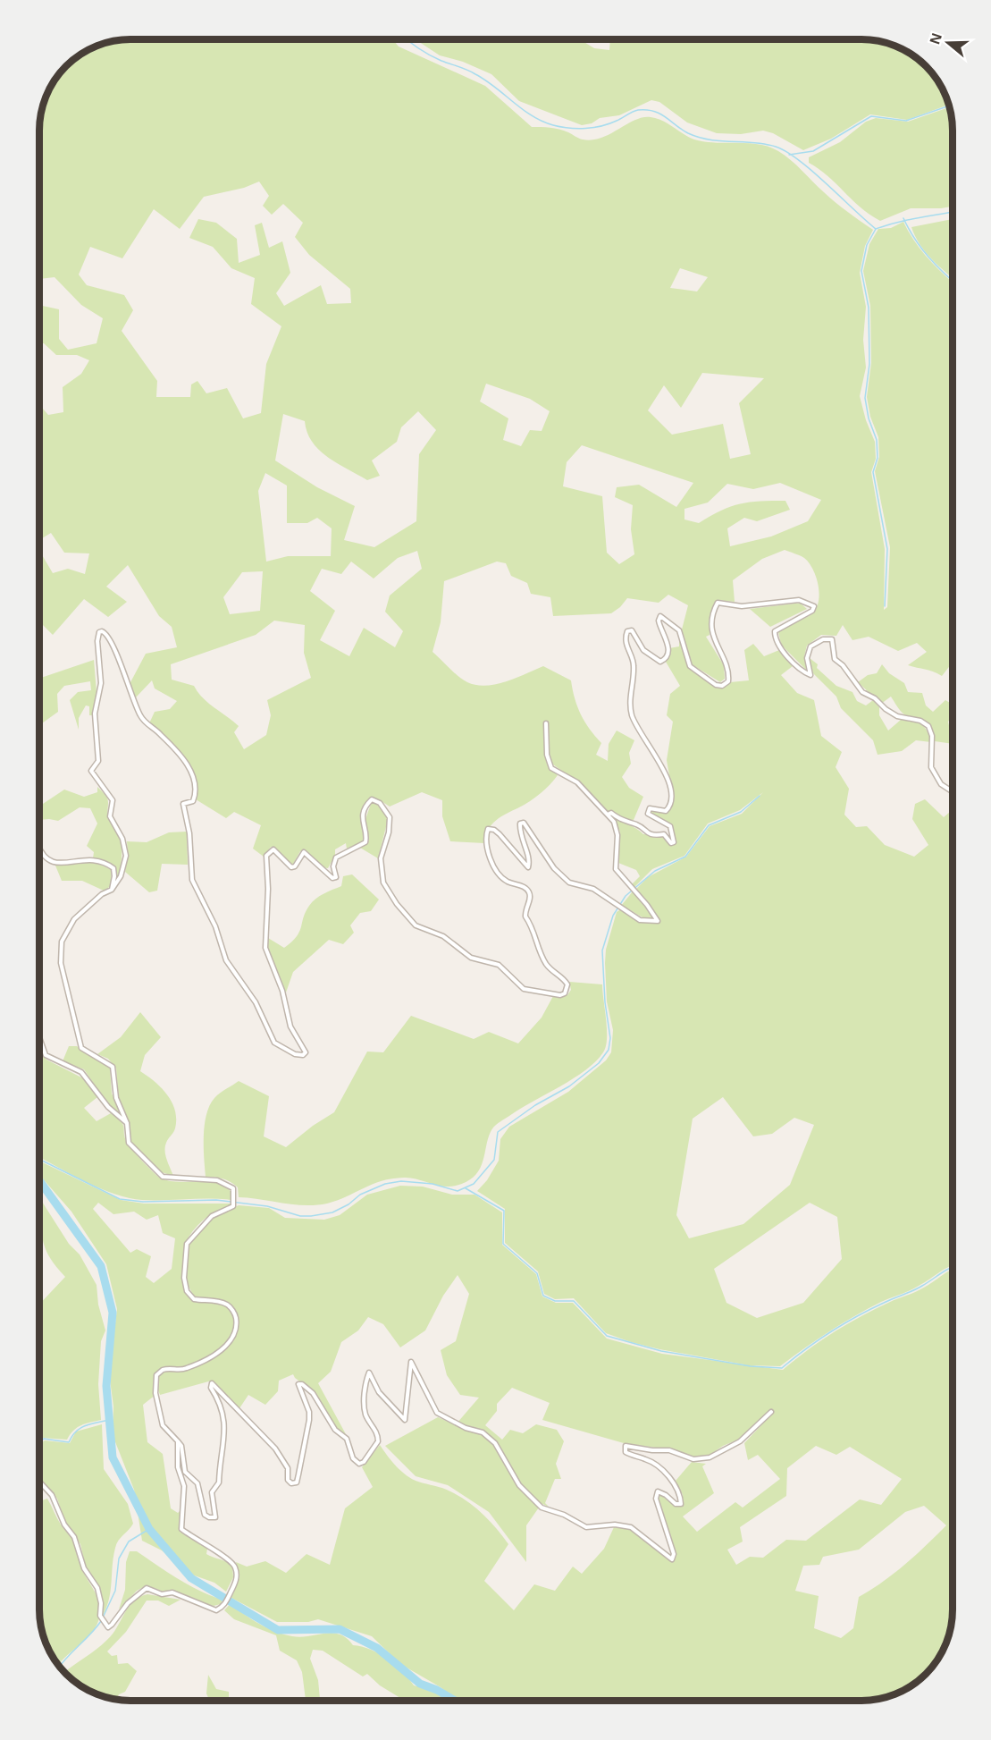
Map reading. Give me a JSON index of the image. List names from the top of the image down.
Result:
{
  "north": "left"
}
